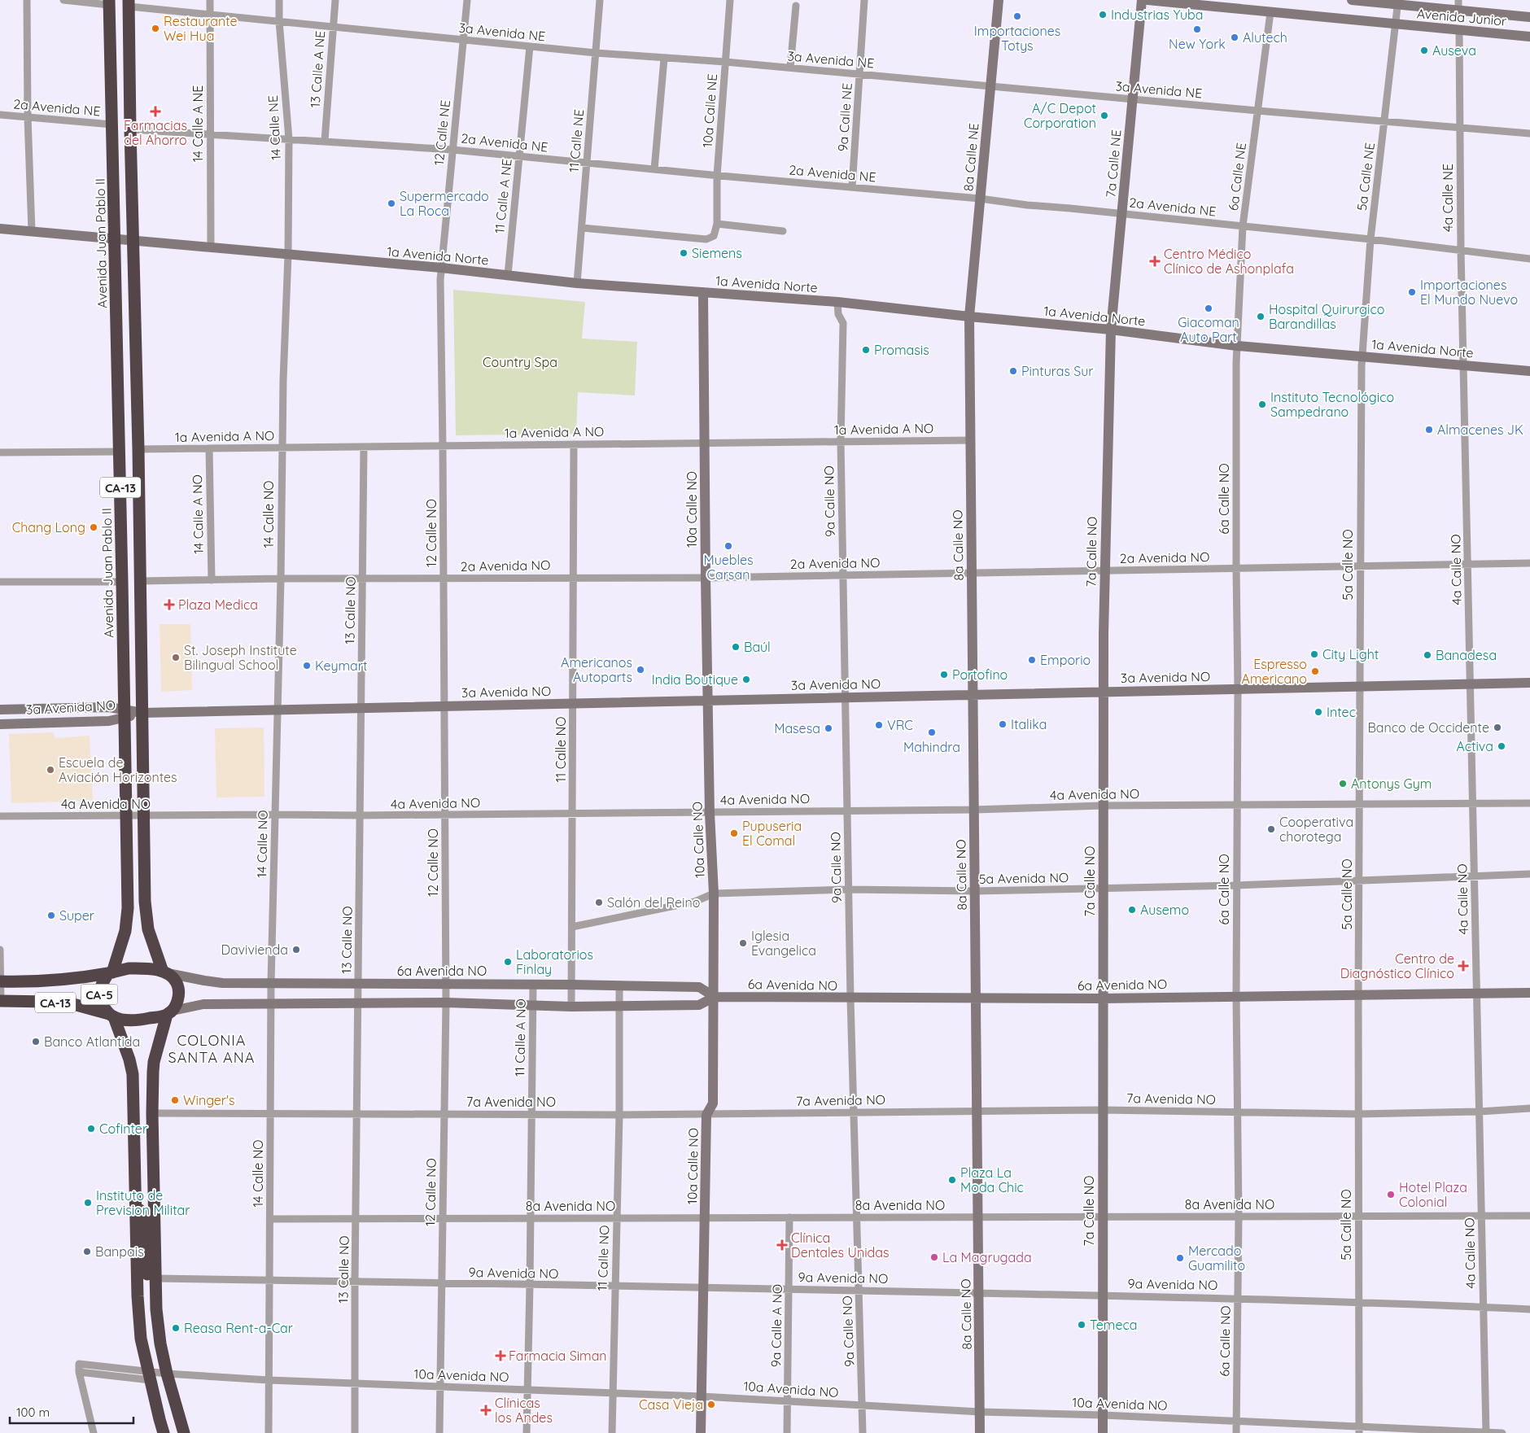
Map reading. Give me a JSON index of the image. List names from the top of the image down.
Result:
{
  "streets": {
    "highway": ["Avenida Juan Pablo II", "CA-13", "CA-5"],
    "street": [
      "Avenida Junior",
      "3a Avenida NE",
      "13 Calle A NE",
      "2a Avenida NE",
      "10a Calle NE",
      "9a Calle NE",
      "14 Calle A NE",
      "14 Calle NE",
      "12 Calle NE",
      "11 Calle NE",
      "8a Calle NE",
      "7a Calle NE",
      "6a Calle NE",
      "5a Calle NE",
      "11 Calle A NE",
      "4a Calle NE",
      "1a Avenida Norte",
      "1a Avenida A NO",
      "6a Calle NO",
      "9a Calle NO",
      "10a Calle NO",
      "14 Calle A NO",
      "14 Calle NO",
      "12 Calle NO",
      "8a Calle NO",
      "7a Calle NO",
      "2a Avenida NO",
      "5a Calle NO",
      "4a Calle NO",
      "13 Calle NO",
      "3a Avenida NO",
      "11 Calle NO",
      "4a Avenida NO",
      "5a Avenida NO",
      "6a Avenida NO",
      "11 Calle A NO",
      "7a Avenida NO",
      "8a Avenida NO",
      "9a Avenida NO",
      "9a Calle A NO",
      "10a Avenida NO"
    ]
  },
  "crossings": [
    ["Avenida Junior", "6a Calle NE"],
    ["Avenida Junior", "5a Calle NE"],
    ["Avenida Junior", "4a Calle NE"],
    ["3a Avenida NE", "13 Calle A NE"],
    ["3a Avenida NE", "10a Calle NE"],
    ["3a Avenida NE", "9a Calle NE"],
    ["3a Avenida NE", "14 Calle A NE"],
    ["3a Avenida NE", "14 Calle NE"],
    ["3a Avenida NE", "12 Calle NE"],
    ["3a Avenida NE", "11 Calle NE"],
    ["3a Avenida NE", "8a Calle NE"],
    ["3a Avenida NE", "7a Calle NE"],
    ["3a Avenida NE", "6a Calle NE"],
    ["3a Avenida NE", "5a Calle NE"],
    ["3a Avenida NE", "11 Calle A NE"],
    ["3a Avenida NE", "4a Calle NE"],
    ["3a Avenida NE", "CA-13"],
    ["13 Calle A NE", "2a Avenida NE"],
    ["2a Avenida NE", "10a Calle NE"],
    ["2a Avenida NE", "9a Calle NE"],
    ["2a Avenida NE", "14 Calle A NE"],
    ["2a Avenida NE", "14 Calle NE"],
    ["2a Avenida NE", "12 Calle NE"],
    ["2a Avenida NE", "11 Calle NE"],
    ["2a Avenida NE", "8a Calle NE"],
    ["2a Avenida NE", "7a Calle NE"],
    ["2a Avenida NE", "6a Calle NE"],
    ["2a Avenida NE", "5a Calle NE"],
    ["2a Avenida NE", "11 Calle A NE"],
    ["2a Avenida NE", "4a Calle NE"],
    ["2a Avenida NE", "Avenida Juan Pablo II"],
    ["2a Avenida NE", "CA-13"],
    ["14 Calle A NE", "1a Avenida Norte"],
    ["14 Calle NE", "1a Avenida Norte"],
    ["14 Calle NE", "14 Calle NO"],
    ["12 Calle NE", "1a Avenida Norte"],
    ["12 Calle NE", "12 Calle NO"],
    ["11 Calle NE", "1a Avenida Norte"],
    ["8a Calle NE", "1a Avenida Norte"],
    ["8a Calle NE", "8a Calle NO"],
    ["7a Calle NE", "1a Avenida Norte"],
    ["7a Calle NE", "7a Calle NO"],
    ["6a Calle NE", "1a Avenida Norte"],
    ["6a Calle NE", "6a Calle NO"],
    ["5a Calle NE", "1a Avenida Norte"],
    ["5a Calle NE", "5a Calle NO"],
    ["11 Calle A NE", "1a Avenida Norte"],
    ["4a Calle NE", "1a Avenida Norte"],
    ["4a Calle NE", "4a Calle NO"],
    ["Avenida Juan Pablo II", "1a Avenida Norte"],
    ["Avenida Juan Pablo II", "CA-13"],
    ["Avenida Juan Pablo II", "3a Avenida NO"],
    ["Avenida Juan Pablo II", "4a Avenida NO"],
    ["Avenida Juan Pablo II", "6a Avenida NO"],
    ["Avenida Juan Pablo II", "CA-5"],
    ["1a Avenida Norte", "CA-13"],
    ["1a Avenida Norte", "6a Calle NO"],
    ["1a Avenida Norte", "9a Calle NO"],
    ["1a Avenida Norte", "10a Calle NO"],
    ["1a Avenida Norte", "14 Calle NO"],
    ["1a Avenida Norte", "12 Calle NO"],
    ["1a Avenida Norte", "8a Calle NO"],
    ["1a Avenida Norte", "7a Calle NO"],
    ["1a Avenida Norte", "5a Calle NO"],
    ["1a Avenida Norte", "4a Calle NO"],
    ["1a Avenida A NO", "CA-13"],
    ["1a Avenida A NO", "9a Calle NO"],
    ["1a Avenida A NO", "10a Calle NO"],
    ["1a Avenida A NO", "14 Calle A NO"],
    ["1a Avenida A NO", "14 Calle NO"],
    ["1a Avenida A NO", "12 Calle NO"],
    ["1a Avenida A NO", "8a Calle NO"],
    ["1a Avenida A NO", "13 Calle NO"],
    ["1a Avenida A NO", "11 Calle NO"],
    ["CA-13", "2a Avenida NO"],
    ["CA-13", "3a Avenida NO"],
    ["CA-13", "4a Avenida NO"],
    ["CA-13", "6a Avenida NO"],
    ["CA-13", "CA-5"],
    ["6a Calle NO", "2a Avenida NO"],
    ["6a Calle NO", "3a Avenida NO"],
    ["6a Calle NO", "4a Avenida NO"],
    ["6a Calle NO", "5a Avenida NO"],
    ["6a Calle NO", "6a Avenida NO"],
    ["6a Calle NO", "7a Avenida NO"],
    ["6a Calle NO", "8a Avenida NO"],
    ["6a Calle NO", "9a Avenida NO"],
    ["6a Calle NO", "10a Avenida NO"],
    ["9a Calle NO", "2a Avenida NO"],
    ["9a Calle NO", "3a Avenida NO"],
    ["9a Calle NO", "4a Avenida NO"],
    ["9a Calle NO", "5a Avenida NO"],
    ["9a Calle NO", "6a Avenida NO"],
    ["9a Calle NO", "7a Avenida NO"],
    ["9a Calle NO", "8a Avenida NO"],
    ["9a Calle NO", "9a Avenida NO"],
    ["9a Calle NO", "10a Avenida NO"],
    ["10a Calle NO", "2a Avenida NO"],
    ["10a Calle NO", "3a Avenida NO"],
    ["10a Calle NO", "4a Avenida NO"],
    ["10a Calle NO", "5a Avenida NO"],
    ["10a Calle NO", "6a Avenida NO"],
    ["10a Calle NO", "7a Avenida NO"],
    ["10a Calle NO", "8a Avenida NO"],
    ["10a Calle NO", "9a Avenida NO"],
    ["10a Calle NO", "10a Avenida NO"],
    ["14 Calle A NO", "2a Avenida NO"],
    ["14 Calle NO", "2a Avenida NO"],
    ["14 Calle NO", "3a Avenida NO"],
    ["14 Calle NO", "4a Avenida NO"],
    ["14 Calle NO", "6a Avenida NO"],
    ["14 Calle NO", "7a Avenida NO"],
    ["14 Calle NO", "8a Avenida NO"],
    ["14 Calle NO", "9a Avenida NO"],
    ["14 Calle NO", "10a Avenida NO"],
    ["12 Calle NO", "2a Avenida NO"],
    ["12 Calle NO", "3a Avenida NO"],
    ["12 Calle NO", "4a Avenida NO"],
    ["12 Calle NO", "6a Avenida NO"],
    ["12 Calle NO", "7a Avenida NO"],
    ["12 Calle NO", "8a Avenida NO"],
    ["12 Calle NO", "9a Avenida NO"],
    ["12 Calle NO", "10a Avenida NO"],
    ["8a Calle NO", "2a Avenida NO"],
    ["8a Calle NO", "3a Avenida NO"],
    ["8a Calle NO", "4a Avenida NO"],
    ["8a Calle NO", "5a Avenida NO"],
    ["8a Calle NO", "6a Avenida NO"],
    ["8a Calle NO", "7a Avenida NO"],
    ["8a Calle NO", "8a Avenida NO"],
    ["8a Calle NO", "9a Avenida NO"],
    ["8a Calle NO", "10a Avenida NO"],
    ["7a Calle NO", "2a Avenida NO"],
    ["7a Calle NO", "3a Avenida NO"],
    ["7a Calle NO", "4a Avenida NO"],
    ["7a Calle NO", "5a Avenida NO"],
    ["7a Calle NO", "6a Avenida NO"],
    ["7a Calle NO", "7a Avenida NO"],
    ["7a Calle NO", "8a Avenida NO"],
    ["7a Calle NO", "9a Avenida NO"],
    ["7a Calle NO", "10a Avenida NO"],
    ["2a Avenida NO", "5a Calle NO"],
    ["2a Avenida NO", "4a Calle NO"],
    ["2a Avenida NO", "13 Calle NO"],
    ["2a Avenida NO", "11 Calle NO"],
    ["5a Calle NO", "3a Avenida NO"],
    ["5a Calle NO", "4a Avenida NO"],
    ["5a Calle NO", "5a Avenida NO"],
    ["5a Calle NO", "6a Avenida NO"],
    ["5a Calle NO", "7a Avenida NO"],
    ["5a Calle NO", "8a Avenida NO"],
    ["5a Calle NO", "9a Avenida NO"],
    ["5a Calle NO", "10a Avenida NO"],
    ["4a Calle NO", "3a Avenida NO"],
    ["4a Calle NO", "4a Avenida NO"],
    ["4a Calle NO", "5a Avenida NO"],
    ["4a Calle NO", "6a Avenida NO"],
    ["4a Calle NO", "7a Avenida NO"],
    ["4a Calle NO", "8a Avenida NO"],
    ["4a Calle NO", "9a Avenida NO"],
    ["4a Calle NO", "10a Avenida NO"],
    ["13 Calle NO", "3a Avenida NO"],
    ["13 Calle NO", "4a Avenida NO"],
    ["13 Calle NO", "6a Avenida NO"],
    ["13 Calle NO", "7a Avenida NO"],
    ["13 Calle NO", "8a Avenida NO"],
    ["13 Calle NO", "9a Avenida NO"],
    ["13 Calle NO", "10a Avenida NO"],
    ["3a Avenida NO", "11 Calle NO"],
    ["11 Calle NO", "4a Avenida NO"],
    ["11 Calle NO", "5a Avenida NO"],
    ["11 Calle NO", "6a Avenida NO"],
    ["11 Calle NO", "7a Avenida NO"],
    ["11 Calle NO", "8a Avenida NO"],
    ["11 Calle NO", "9a Avenida NO"],
    ["11 Calle NO", "10a Avenida NO"],
    ["6a Avenida NO", "CA-5"],
    ["6a Avenida NO", "11 Calle A NO"],
    ["CA-5", "10a Avenida NO"],
    ["11 Calle A NO", "7a Avenida NO"],
    ["11 Calle A NO", "8a Avenida NO"],
    ["11 Calle A NO", "9a Avenida NO"],
    ["11 Calle A NO", "10a Avenida NO"],
    ["8a Avenida NO", "9a Calle A NO"],
    ["9a Avenida NO", "9a Calle A NO"],
    ["9a Calle A NO", "10a Avenida NO"]
  ],
  "districts": ["COLONIA SANTA ANA"],
  "parks": ["Country Spa"],
  "places": {
    "other": [
      "Industrias Yuba",
      "Importaciones Totys",
      "Restaurante Wei Hua",
      "New York",
      "Alutech",
      "Auseva",
      "A/C Depot Corporation",
      "Supermercado La Roca",
      "Siemens",
      "Importaciones El Mundo Nuevo",
      "Giacoman Auto Part",
      "Hospital Quirurgico Barandillas",
      "Promasis",
      "Pinturas Sur",
      "Instituto Tecnológico Sampedrano",
      "Almacenes JK",
      "Chang Long",
      "Muebles Carsan",
      "Baúl",
      "City Light",
      "Banadesa",
      "St. Joseph Institute Bilingual School",
      "Emporio",
      "Keymart",
      "Americanos Autoparts",
      "Espresso Americano",
      "Portofino",
      "India Boutique",
      "Intec",
      "Italika",
      "VRC",
      "Banco de Occidente",
      "Masesa",
      "Mahindra",
      "Activa",
      "Escuela de Aviación Horizontes",
      "Antonys Gym",
      "Cooperativa chorotega",
      "Pupuseria El Comal",
      "Salón del Reino",
      "Ausemo",
      "Super",
      "Iglesia Evangelica",
      "Davivienda",
      "Laboratorios Finlay",
      "Banco Atlantida",
      "Winger's",
      "Cofinter",
      "Plaza La Moda Chic",
      "Hotel Plaza Colonial",
      "Instituto de Prevision Militar",
      "Banpais",
      "La Magrugada",
      "Mercado Guamilito",
      "Temeca",
      "Reasa Rent-a-Car",
      "Casa Vieja"
    ],
    "health": [
      "Farmacias del Ahorro",
      "Centro Médico Clínico de Ashonplafa",
      "Plaza Medica",
      "Centro de Diagnóstico Clínico",
      "Clínica Dentales Unidas",
      "Farmacia Siman",
      "Clínicas los Andes"
    ]
  },
  "scale_bar": "100 m"
}
